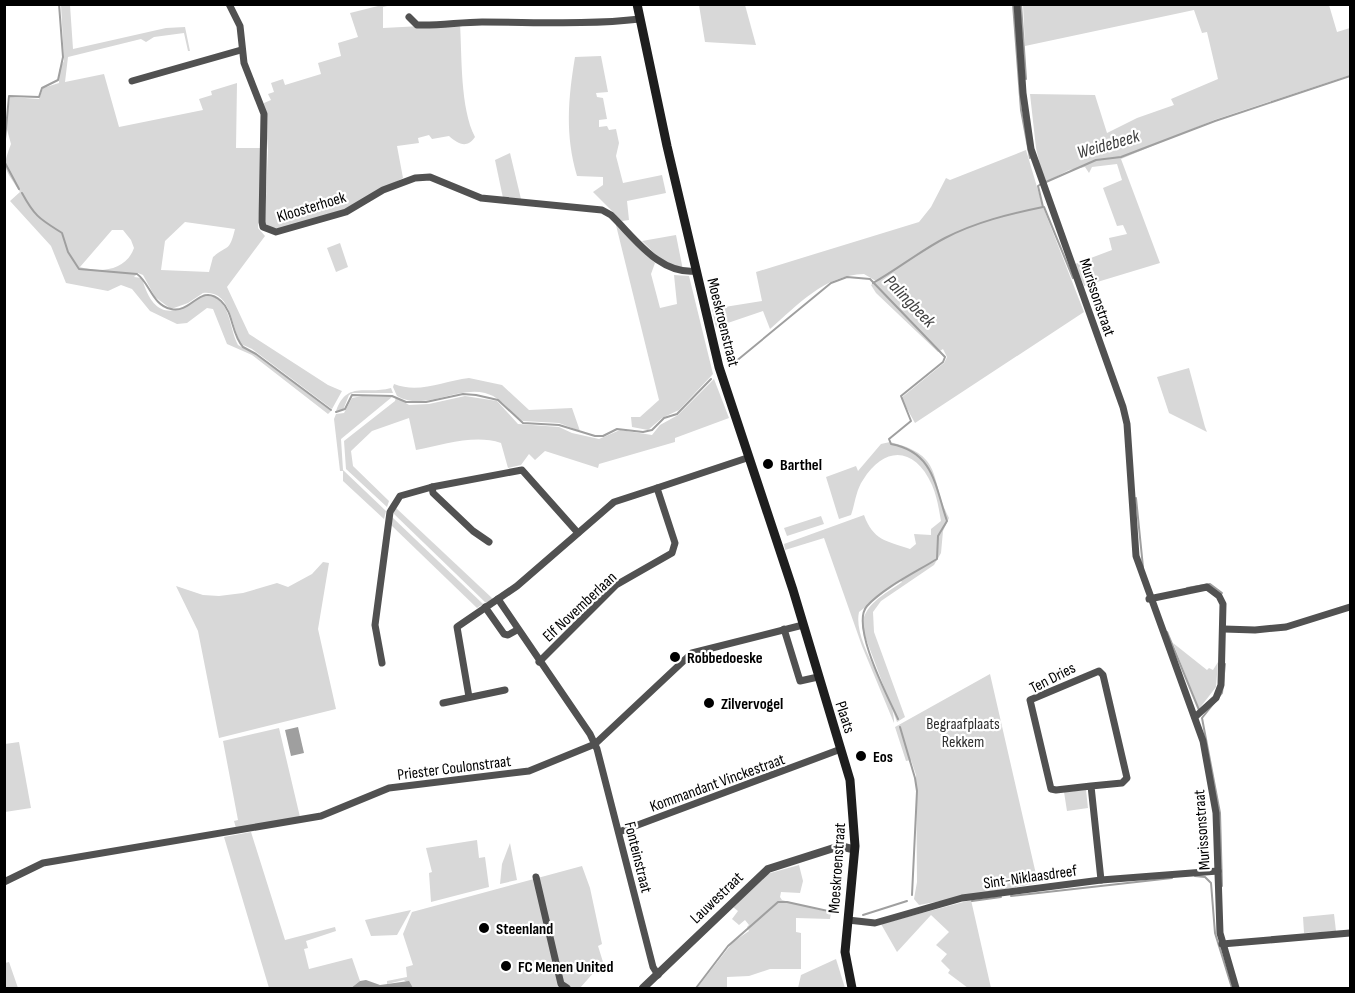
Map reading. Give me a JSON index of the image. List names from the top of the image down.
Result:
{
  "streets": {
    "main road": ["Moeskroenstraat", "Plaats"],
    "street": [
      "Kloosterhoek",
      "Murissonstraat",
      "Elf Novemberlaan",
      "Ten Dries",
      "Priester Coulonstraat",
      "Kommandant Vinckestraat",
      "Fonteinstraat",
      "Sint-Niklaasdreef",
      "Lauwestraat"
    ]
  },
  "crossings": [
    ["Kloosterhoek", "Moeskroenstraat"],
    ["Murissonstraat", "Sint-Niklaasdreef"],
    ["Moeskroenstraat", "Plaats"],
    ["Moeskroenstraat", "Priester Coulonstraat"],
    ["Moeskroenstraat", "Sint-Niklaasdreef"],
    ["Moeskroenstraat", "Lauwestraat"],
    ["Elf Novemberlaan", "Priester Coulonstraat"],
    ["Elf Novemberlaan", "Fonteinstraat"],
    ["Plaats", "Priester Coulonstraat"],
    ["Plaats", "Kommandant Vinckestraat"],
    ["Priester Coulonstraat", "Fonteinstraat"],
    ["Kommandant Vinckestraat", "Fonteinstraat"],
    ["Fonteinstraat", "Lauwestraat"]
  ],
  "water": ["Weidebeek", "Palingbeek"],
  "parks": ["Begraafplaats Rekkem"],
  "places": [
    "Barthel",
    "Robbedoeske",
    "Zilvervogel",
    "Eos",
    "Steenland",
    "FC Menen United"
  ]
}
